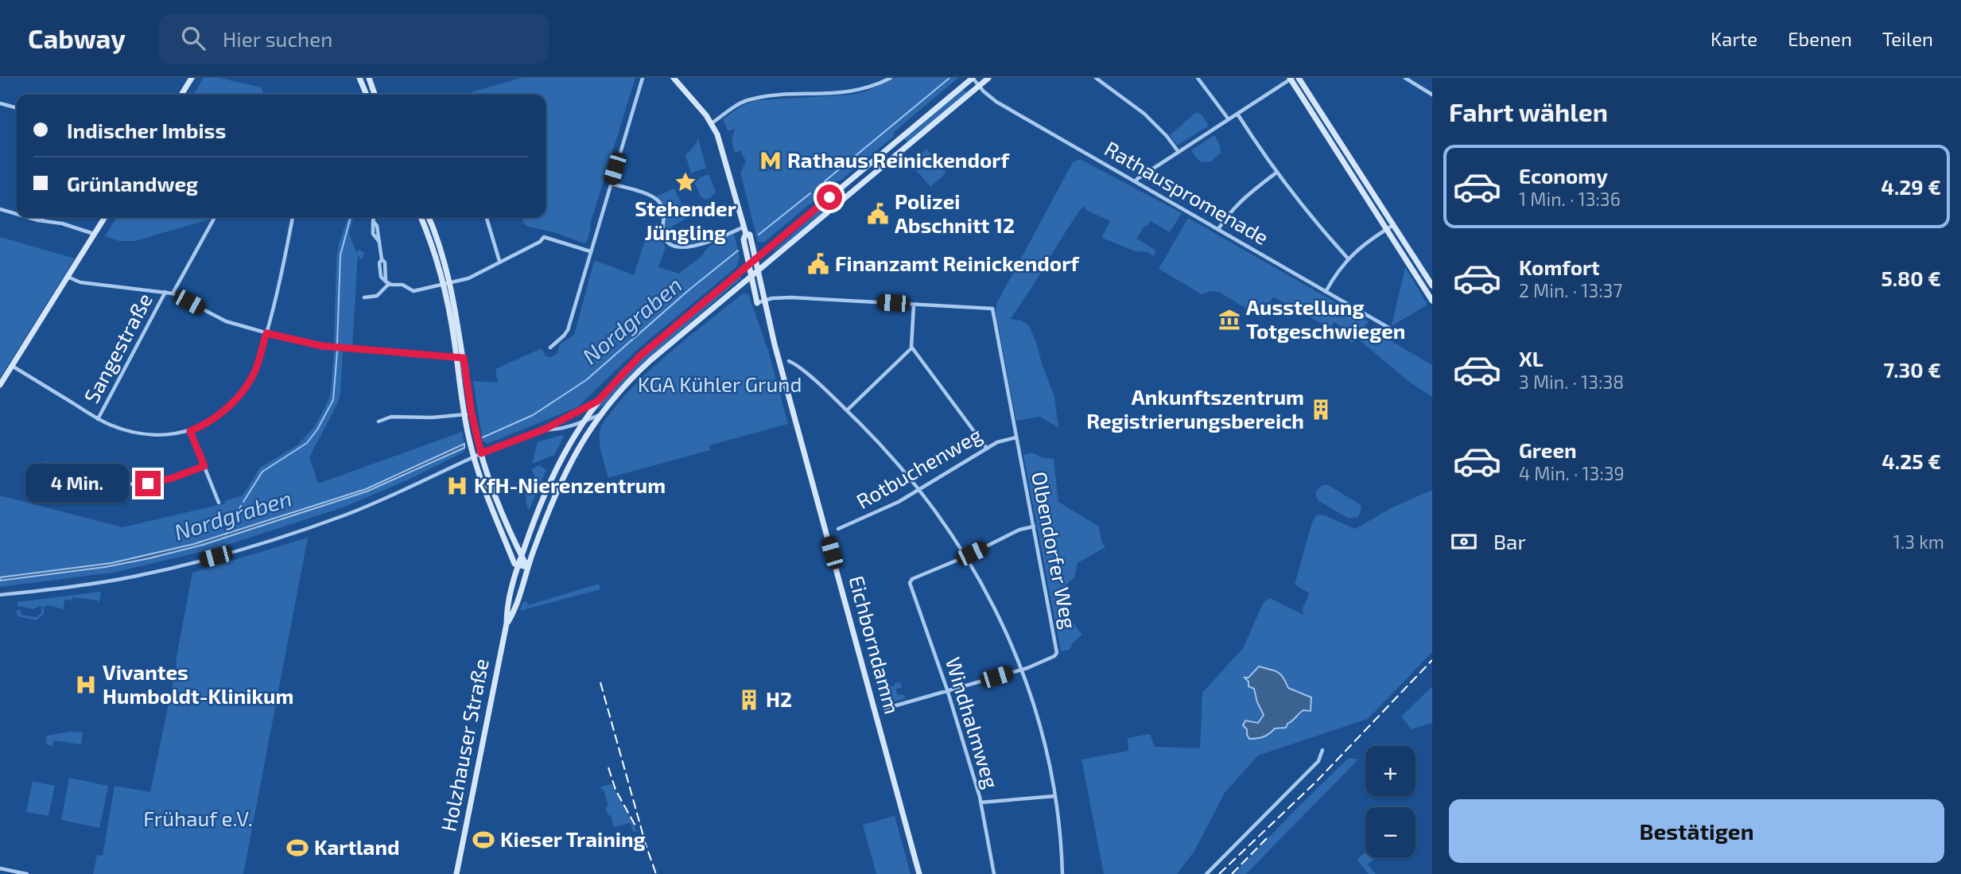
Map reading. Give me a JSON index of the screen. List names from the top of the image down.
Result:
{
  "streets": {
    "main road": ["Eichborndamm", "Holzhauser Straße"],
    "street": [
      "Rathauspromenade",
      "Sangestraße",
      "Rotbuchenweg",
      "Olbendorfer Weg",
      "Windhalmweg"
    ]
  },
  "crossings": [
    ["Rathauspromenade", "Holzhauser Straße"],
    ["Rotbuchenweg", "Olbendorfer Weg"],
    ["Olbendorfer Weg", "Windhalmweg"],
    ["Eichborndamm", "Holzhauser Straße"]
  ],
  "water": ["Nordgraben"],
  "parks": ["KGA Kühler Grund", "Frühauf e.V."],
  "places": {
    "metro station": ["Rathaus Reinickendorf"],
    "place": ["Stehender Jüngling"],
    "public building": ["Polizei Abschnitt 12", "Finanzamt Reinickendorf"],
    "museum": ["Ausstellung Totgeschwiegen"],
    "building": ["Ankunftszentrum Registrierungsbereich", "H2"],
    "hospital": ["KfH-Nierenzentrum", "Vivantes Humboldt-Klinikum"],
    "sports": ["Kieser Training", "Kartland"]
  },
  "page": {
    "header": "Cabway",
    "search": "Hier suchen",
    "nav": ["Karte", "Ebenen", "Teilen"],
    "heading": "Fahrt wählen",
    "banner": ["Indischer Imbiss", "Grünlandweg"],
    "list": [
      {
        "name": "Economy",
        "note": "1 Min. · 13:36",
        "value": "4.29 €"
      },
      {
        "name": "Komfort",
        "note": "2 Min. · 13:37",
        "value": "5.80 €"
      },
      {
        "name": "XL",
        "note": "3 Min. · 13:38",
        "value": "7.30 €"
      },
      {
        "name": "Green",
        "note": "4 Min. · 13:39",
        "value": "4.25 €"
      }
    ],
    "bubble": "4 Min.",
    "pay": ["Bar", "1.3 km"],
    "map_buttons": ["+", "−"],
    "buttons": "Bestätigen"
  }
}
